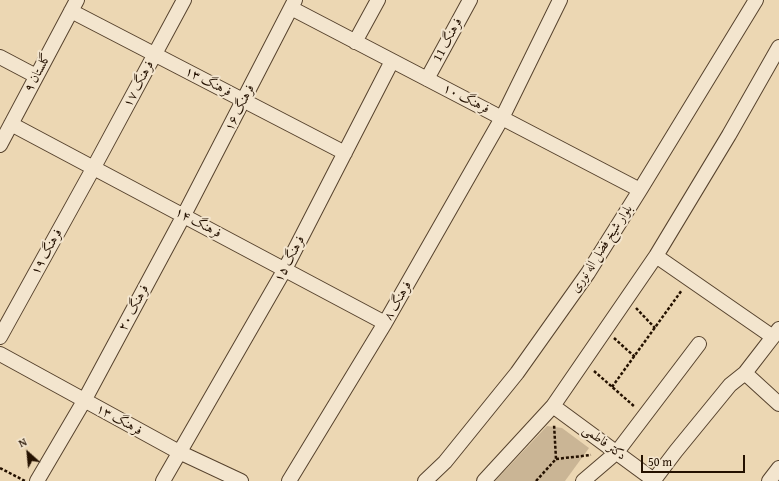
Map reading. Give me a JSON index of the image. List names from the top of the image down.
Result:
{
  "streets": {
    "street": [
      "فرهنگ 11",
      "گلستان ۹",
      "فرهنگ ۱۳",
      "فرهنگ ۱۷",
      "فرهنگ ۱۰",
      "فرهنگ ۱۶",
      "فرهنگ ۱۴",
      "بلوار شیخ فضل اله نوری",
      "فرهنگ ۱۹",
      "فرهنگ ۱۵",
      "فرهنگ ۸",
      "فرهنگ ۲۰",
      "دکتر فاطمی"
    ]
  },
  "crossings": [
    ["فرهنگ 11", "فرهنگ ۱۰"],
    ["گلستان ۹", "فرهنگ ۱۳"],
    ["گلستان ۹", "فرهنگ ۱۴"],
    ["فرهنگ ۱۳", "فرهنگ ۱۷"],
    ["فرهنگ ۱۳", "فرهنگ ۱۶"],
    ["فرهنگ ۱۳", "فرهنگ ۱۵"],
    ["فرهنگ ۱۳", "فرهنگ ۲۰"],
    ["فرهنگ ۱۷", "فرهنگ ۱۴"],
    ["فرهنگ ۱۷", "فرهنگ ۱۹"],
    ["فرهنگ ۱۰", "فرهنگ ۱۶"],
    ["فرهنگ ۱۰", "بلوار شیخ فضل اله نوری"],
    ["فرهنگ ۱۰", "فرهنگ ۱۵"],
    ["فرهنگ ۱۰", "فرهنگ ۸"],
    ["فرهنگ ۱۶", "فرهنگ ۱۴"],
    ["فرهنگ ۱۶", "فرهنگ ۲۰"],
    ["فرهنگ ۱۴", "فرهنگ ۱۹"],
    ["فرهنگ ۱۴", "فرهنگ ۱۵"],
    ["فرهنگ ۱۴", "فرهنگ ۸"],
    ["فرهنگ ۱۴", "فرهنگ ۲۰"]
  ],
  "scale_bar": "50 m",
  "north": "top left"
}
